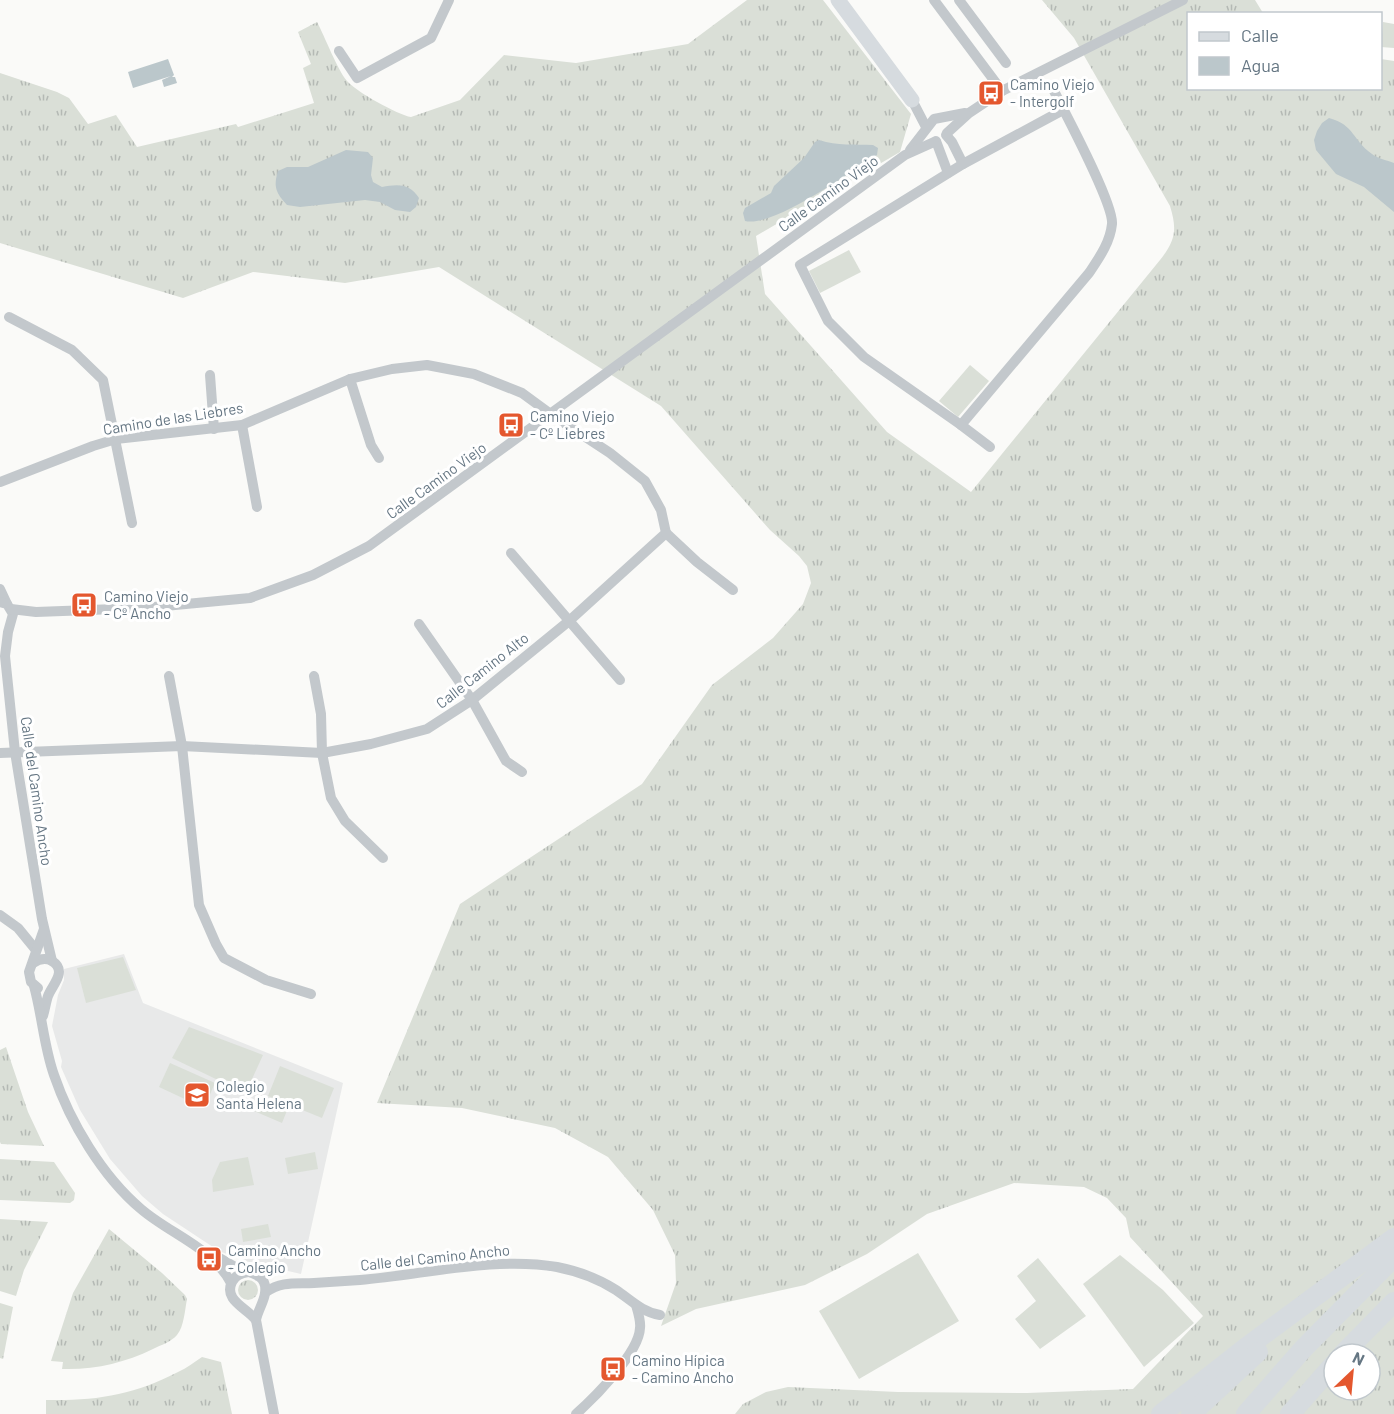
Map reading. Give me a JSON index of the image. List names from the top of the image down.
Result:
{
  "streets": {
    "street": [
      "Calle Camino Viejo",
      "Camino de las Liebres",
      "Calle Camino Alto",
      "Calle del Camino Ancho"
    ]
  },
  "crossings": [
    ["Calle Camino Viejo", "Camino de las Liebres"],
    ["Calle Camino Viejo", "Calle del Camino Ancho"],
    ["Calle Camino Alto", "Calle del Camino Ancho"]
  ],
  "places": {
    "bus stop": [
      "Camino Viejo - Intergolf",
      "Camino Viejo - Cº Liebres",
      "Camino Viejo - Cº Ancho",
      "Camino Ancho - Colegio",
      "Camino Hípica - Camino Ancho"
    ],
    "school or university": ["Colegio Santa Helena"]
  },
  "legend": ["Calle", "Agua"],
  "north": "top right"
}
